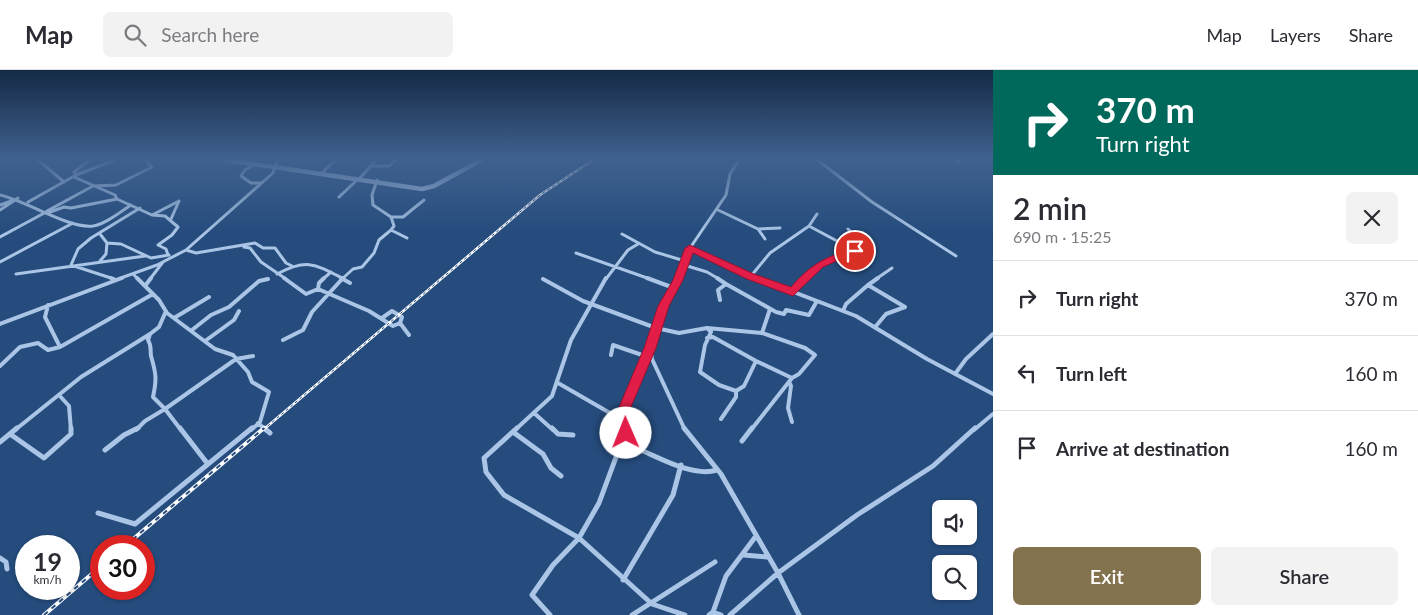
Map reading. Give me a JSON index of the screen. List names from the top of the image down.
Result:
{
  "page": {
    "header": "Map",
    "search": "Search here",
    "nav": ["Map", "Layers", "Share"],
    "turn": ["370 m", "Turn right"],
    "heading": ["2 min", "690 m · 15:25"],
    "list": [
      {
        "name": "Turn right",
        "value": "370 m"
      },
      {
        "name": "Turn left",
        "value": "160 m"
      },
      {
        "name": "Arrive at destination",
        "value": "160 m"
      }
    ],
    "speed": "19 km/h",
    "limit": "30",
    "buttons": ["Exit", "Share"]
  }
}
